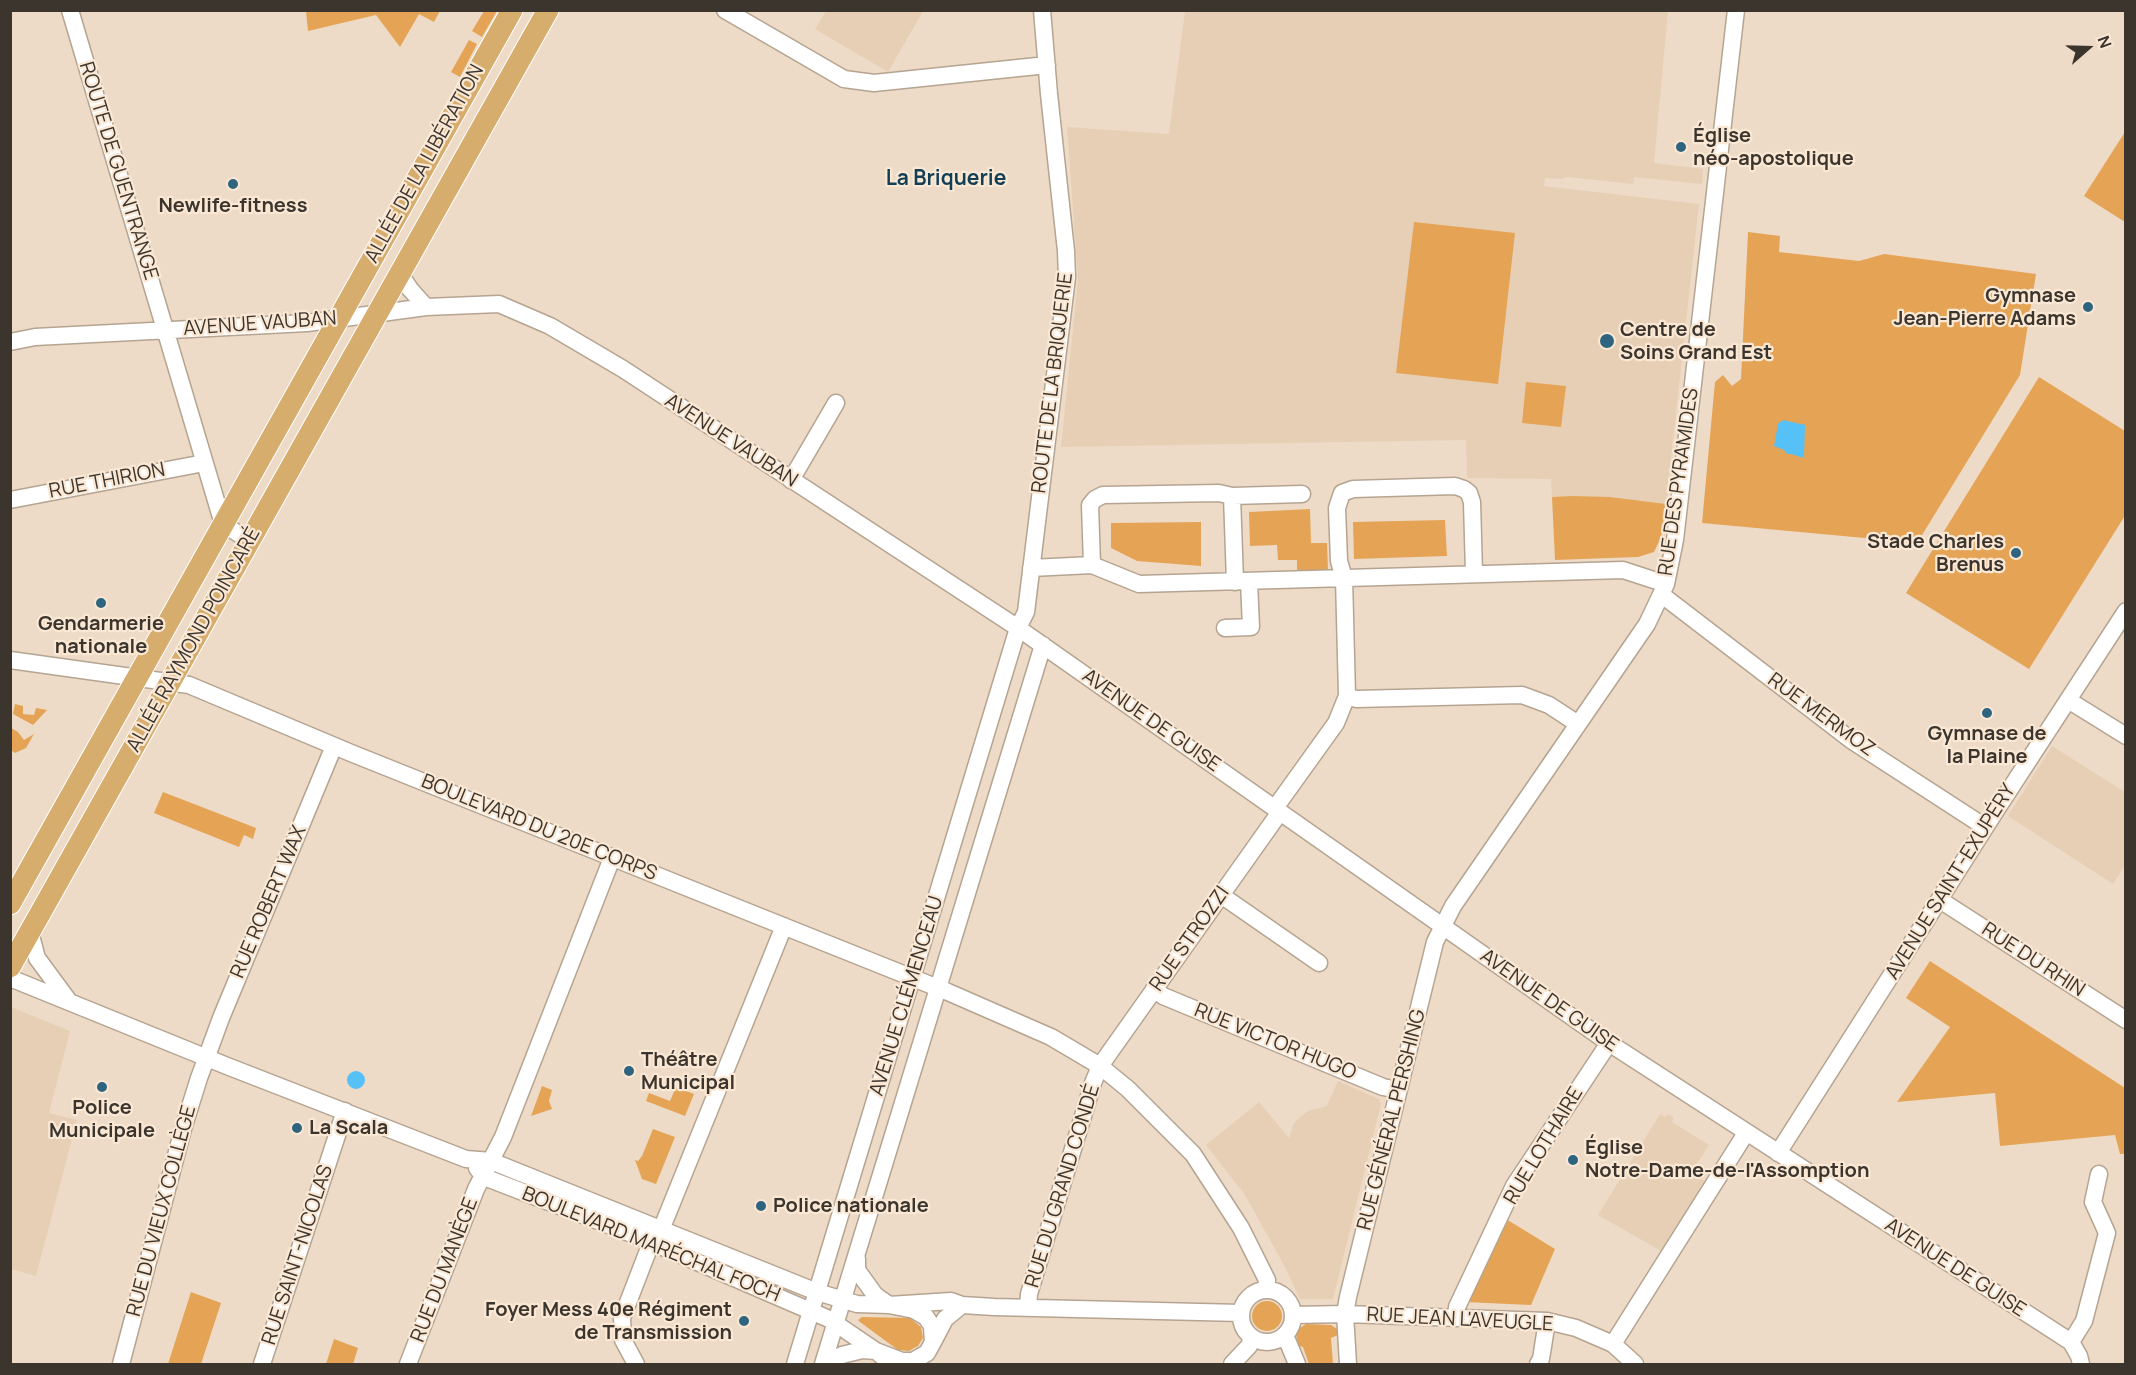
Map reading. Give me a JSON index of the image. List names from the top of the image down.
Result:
{
  "streets": {
    "main road": ["ALLÉE DE LA LIBÉRATION", "ALLÉE RAYMOND POINCARÉ"],
    "street": [
      "ROUTE DE GUENTRANGE",
      "AVENUE VAUBAN",
      "ROUTE DE LA BRIQUERIE",
      "RUE THIRION",
      "RUE DES PYRAMIDES",
      "RUE MERMOZ",
      "AVENUE DE GUISE",
      "BOULEVARD DU 20E CORPS",
      "AVENUE SAINT-EXUPÉRY",
      "RUE ROBERT WAX",
      "RUE STROZZI",
      "RUE DU RHIN",
      "AVENUE CLÉMENCEAU",
      "RUE VICTOR HUGO",
      "RUE GÉNÉRAL PERSHING",
      "RUE LOTHAIRE",
      "RUE DU GRAND CONDÉ",
      "RUE DU VIEUX COLLÈGE",
      "BOULEVARD MARÉCHAL FOCH",
      "RUE SAINT-NICOLAS",
      "RUE DU MANÈGE",
      "RUE JEAN L'AVEUGLE"
    ]
  },
  "crossings": [
    ["ALLÉE DE LA LIBÉRATION", "AVENUE VAUBAN"],
    ["ALLÉE DE LA LIBÉRATION", "ALLÉE RAYMOND POINCARÉ"],
    ["ROUTE DE GUENTRANGE", "AVENUE VAUBAN"],
    ["ROUTE DE GUENTRANGE", "RUE THIRION"],
    ["ROUTE DE GUENTRANGE", "ALLÉE RAYMOND POINCARÉ"],
    ["AVENUE VAUBAN", "ROUTE DE LA BRIQUERIE"],
    ["AVENUE VAUBAN", "ALLÉE RAYMOND POINCARÉ"],
    ["AVENUE VAUBAN", "AVENUE DE GUISE"],
    ["AVENUE VAUBAN", "AVENUE CLÉMENCEAU"],
    ["ROUTE DE LA BRIQUERIE", "AVENUE DE GUISE"],
    ["ROUTE DE LA BRIQUERIE", "AVENUE CLÉMENCEAU"],
    ["RUE DES PYRAMIDES", "RUE MERMOZ"],
    ["RUE DES PYRAMIDES", "AVENUE DE GUISE"],
    ["RUE DES PYRAMIDES", "RUE GÉNÉRAL PERSHING"],
    ["ALLÉE RAYMOND POINCARÉ", "BOULEVARD DU 20E CORPS"],
    ["RUE MERMOZ", "AVENUE SAINT-EXUPÉRY"],
    ["AVENUE DE GUISE", "AVENUE SAINT-EXUPÉRY"],
    ["AVENUE DE GUISE", "RUE STROZZI"],
    ["AVENUE DE GUISE", "AVENUE CLÉMENCEAU"],
    ["AVENUE DE GUISE", "RUE GÉNÉRAL PERSHING"],
    ["AVENUE DE GUISE", "RUE LOTHAIRE"],
    ["BOULEVARD DU 20E CORPS", "RUE ROBERT WAX"],
    ["BOULEVARD DU 20E CORPS", "RUE STROZZI"],
    ["BOULEVARD DU 20E CORPS", "AVENUE CLÉMENCEAU"],
    ["BOULEVARD DU 20E CORPS", "RUE DU GRAND CONDÉ"],
    ["BOULEVARD DU 20E CORPS", "RUE DU MANÈGE"],
    ["BOULEVARD DU 20E CORPS", "RUE JEAN L'AVEUGLE"],
    ["AVENUE SAINT-EXUPÉRY", "RUE DU RHIN"],
    ["RUE ROBERT WAX", "RUE DU VIEUX COLLÈGE"],
    ["RUE ROBERT WAX", "BOULEVARD MARÉCHAL FOCH"],
    ["RUE STROZZI", "RUE VICTOR HUGO"],
    ["RUE STROZZI", "RUE DU GRAND CONDÉ"],
    ["AVENUE CLÉMENCEAU", "BOULEVARD MARÉCHAL FOCH"],
    ["RUE VICTOR HUGO", "RUE GÉNÉRAL PERSHING"],
    ["RUE GÉNÉRAL PERSHING", "RUE JEAN L'AVEUGLE"],
    ["RUE LOTHAIRE", "RUE JEAN L'AVEUGLE"],
    ["RUE DU VIEUX COLLÈGE", "BOULEVARD MARÉCHAL FOCH"],
    ["BOULEVARD MARÉCHAL FOCH", "RUE SAINT-NICOLAS"],
    ["BOULEVARD MARÉCHAL FOCH", "RUE DU MANÈGE"]
  ],
  "districts": ["La Briquerie"],
  "places": [
    "Église néo-apostolique",
    "Newlife-fitness",
    "Gymnase Jean-Pierre Adams",
    "Centre de Soins Grand Est",
    "Stade Charles Brenus",
    "Gendarmerie nationale",
    "Gymnase de la Plaine",
    "Théâtre Municipal",
    "Police Municipale",
    "La Scala",
    "Église Notre-Dame-de-l'Assomption",
    "Police nationale",
    "Foyer Mess 40e Régiment de Transmission"
  ],
  "north": "right"
}
